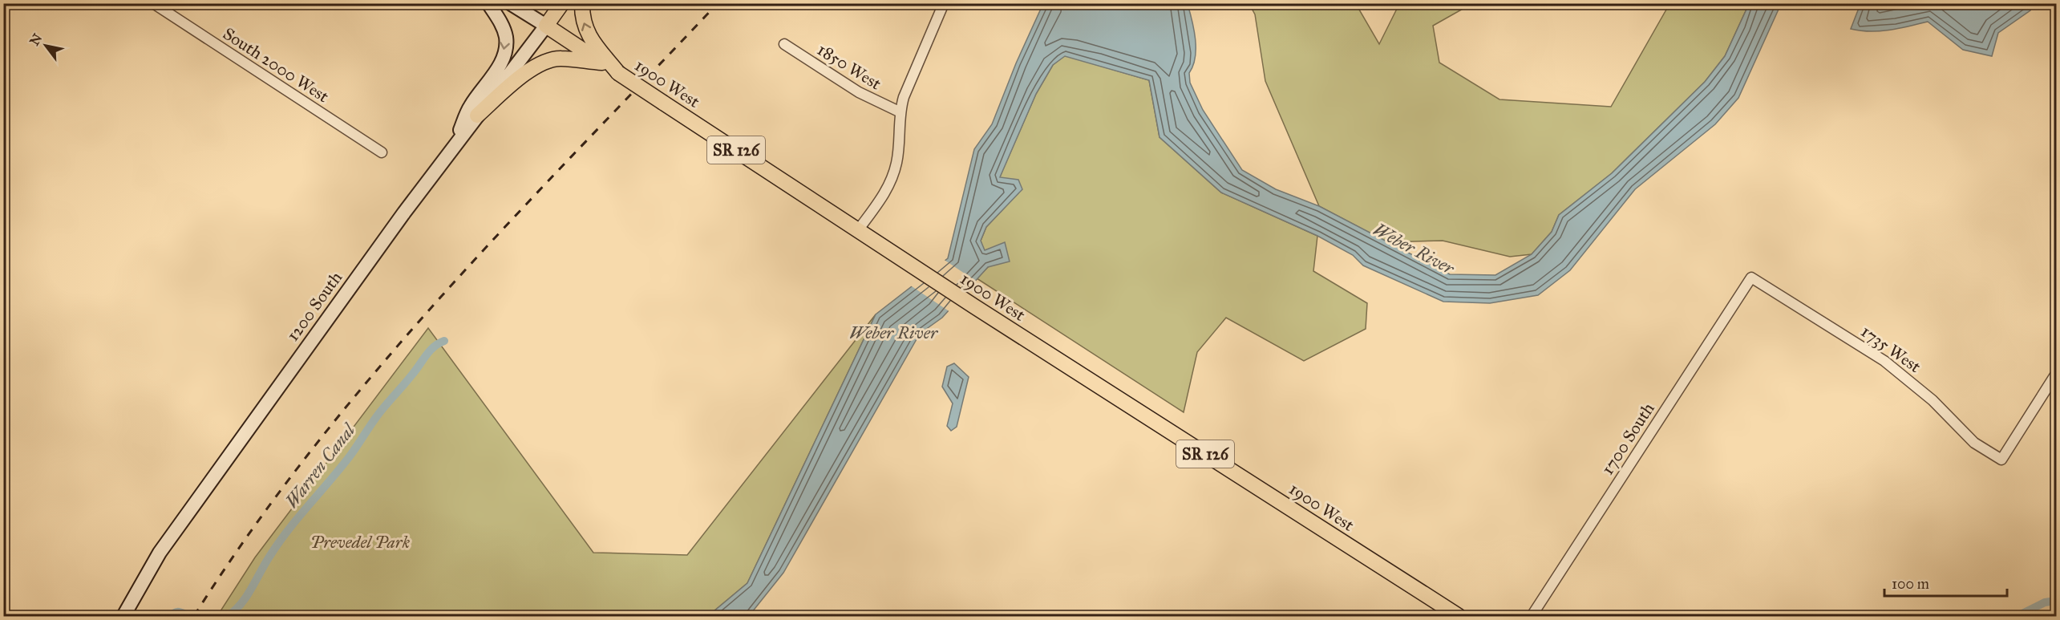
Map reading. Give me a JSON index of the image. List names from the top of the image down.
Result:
{
  "streets": {
    "main road": ["1900 West", "SR 126", "1200 South"],
    "street": [
      "South 2000 West",
      "1850 West",
      "1735 West",
      "1700 South"
    ]
  },
  "crossings": [
    ["1900 West", "1200 South"],
    ["1735 West", "1700 South"]
  ],
  "water": ["Weber River", "Warren Canal"],
  "parks": ["Prevedel Park"],
  "scale_bar": "100 m",
  "north": "top left"
}
